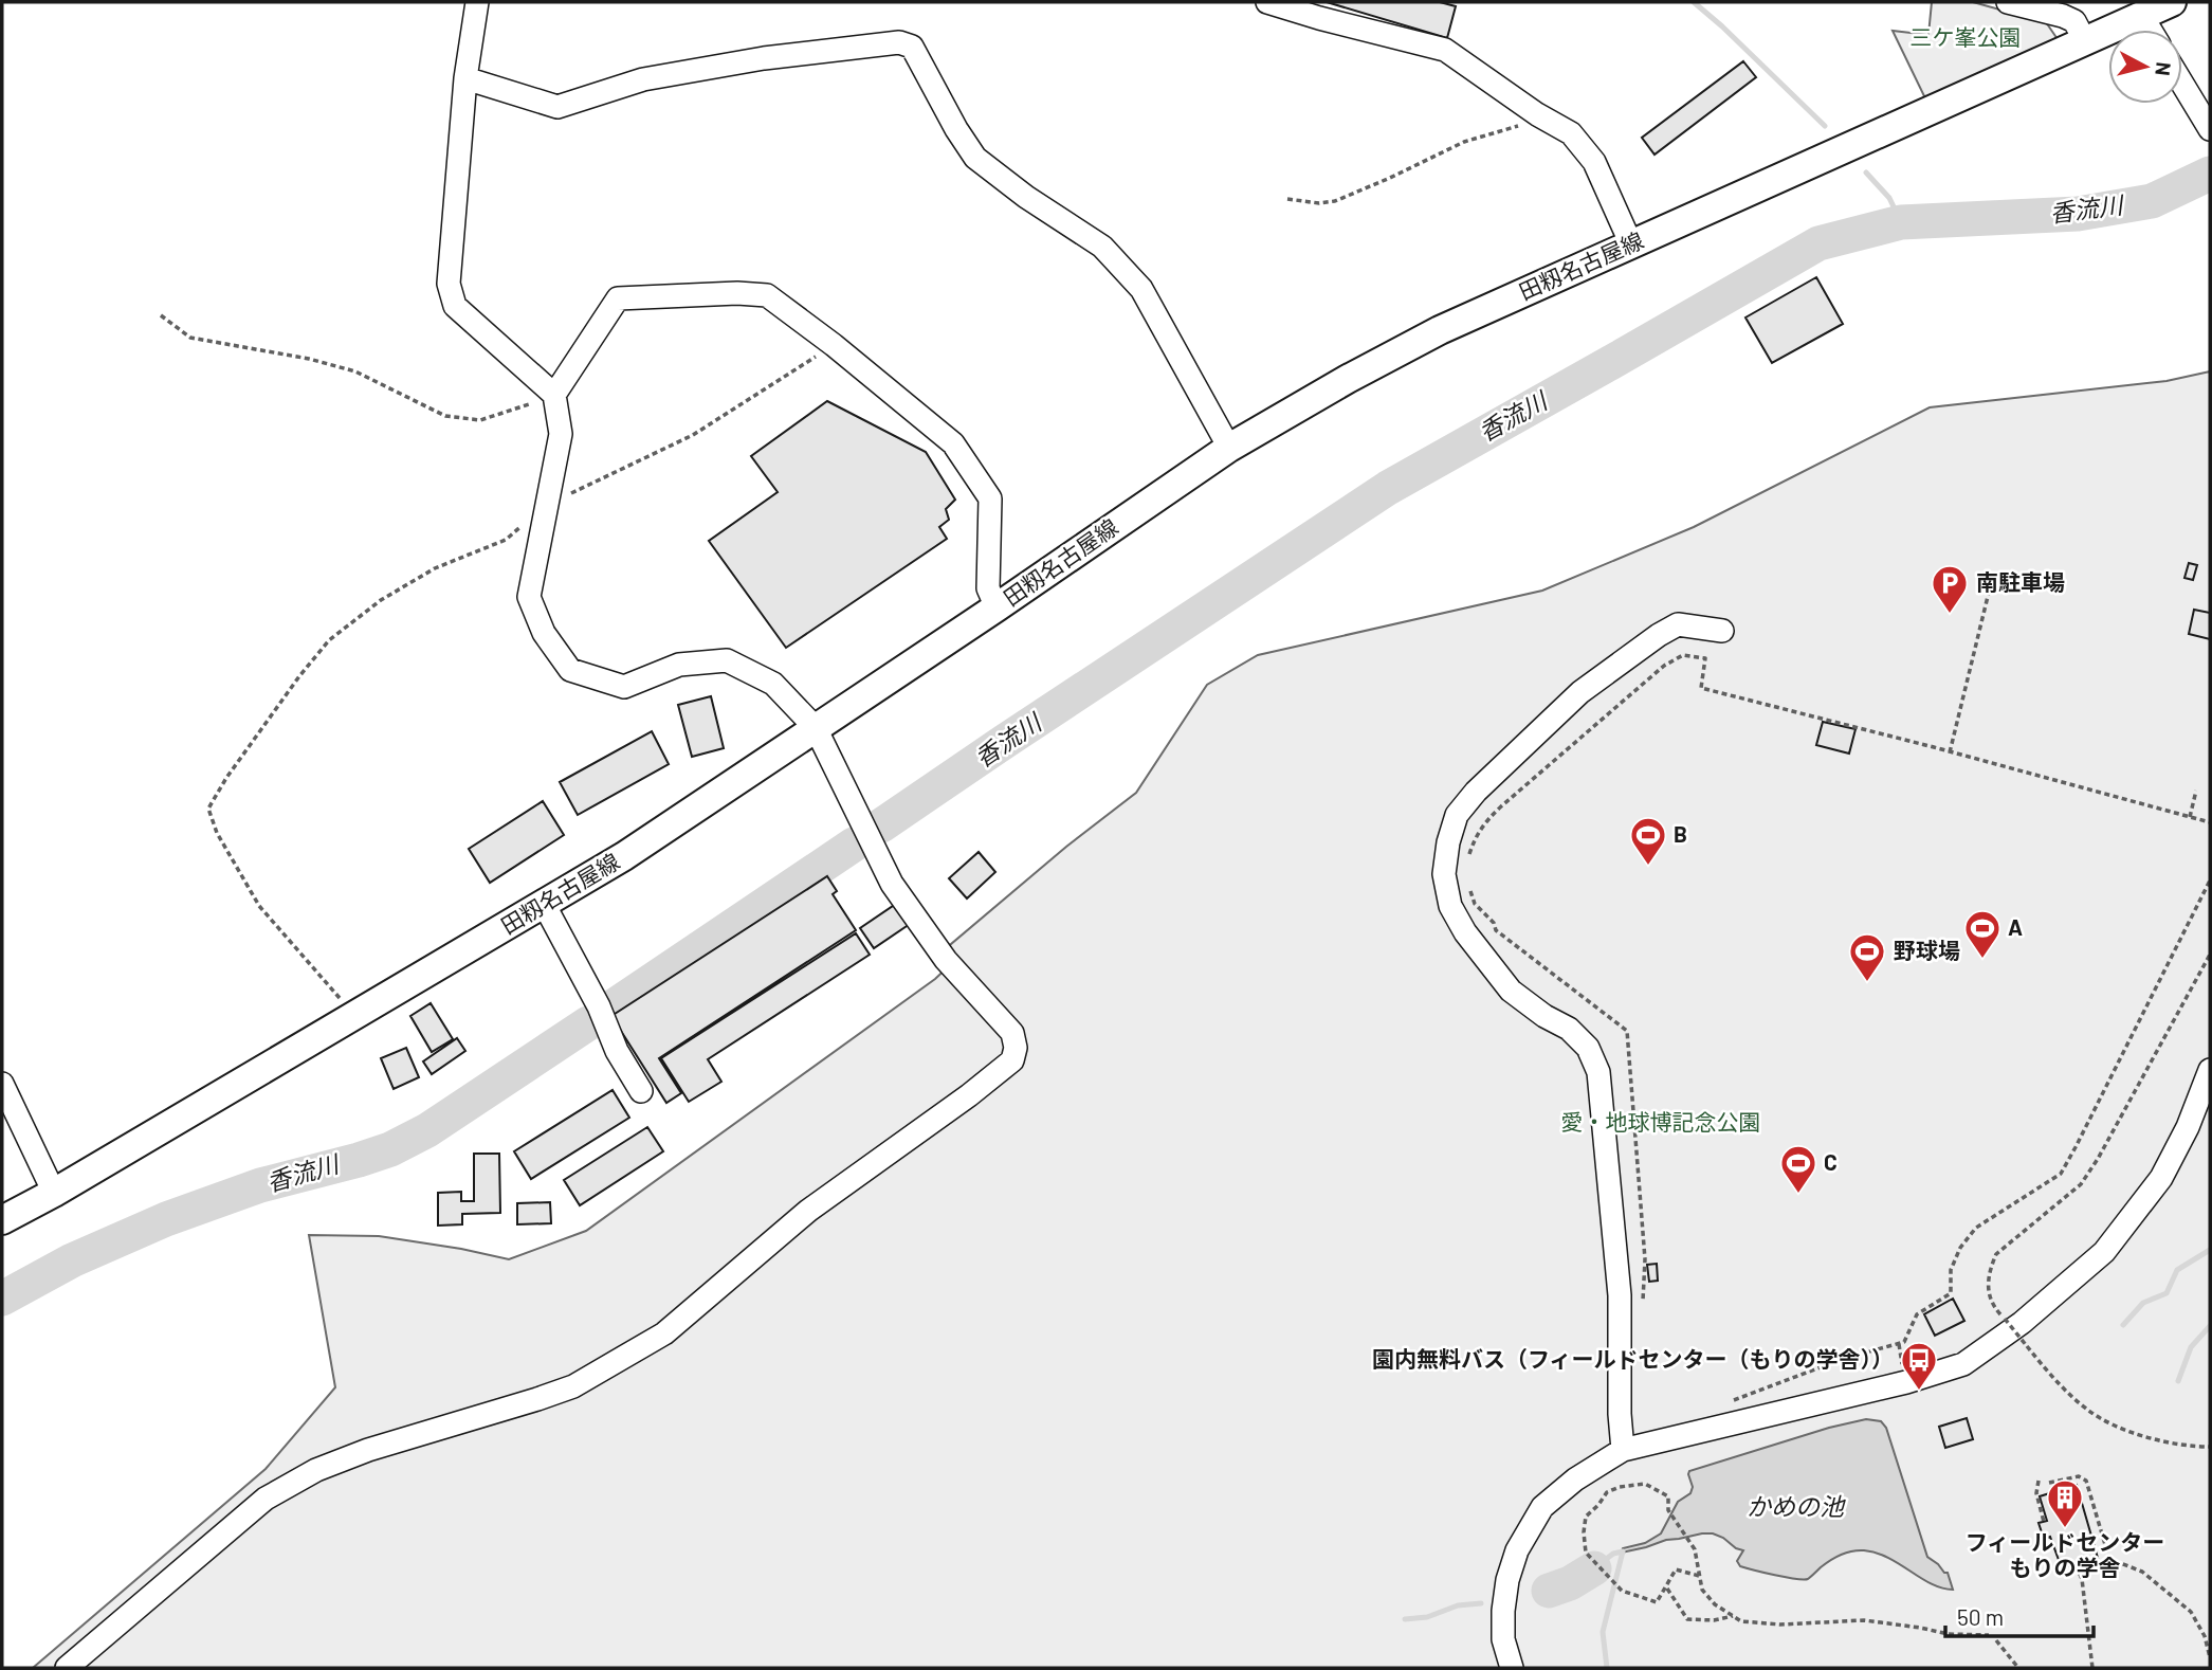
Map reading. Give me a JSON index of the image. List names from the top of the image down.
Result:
{
  "streets": {
    "main road": ["田籾名古屋線"]
  },
  "water": ["香流川", "かめの池"],
  "parks": ["三ケ峯公園", "愛・地球博記念公園"],
  "places": {
    "parking": ["南駐車場"],
    "sports": [
      "B",
      "A",
      "野球場",
      "C"
    ],
    "bus stop": ["園内無料バス（フィールドセンター（もりの学舎））"],
    "building": ["フィールドセンター もりの学舎"]
  },
  "scale_bar": "50 m",
  "north": "right"
}
